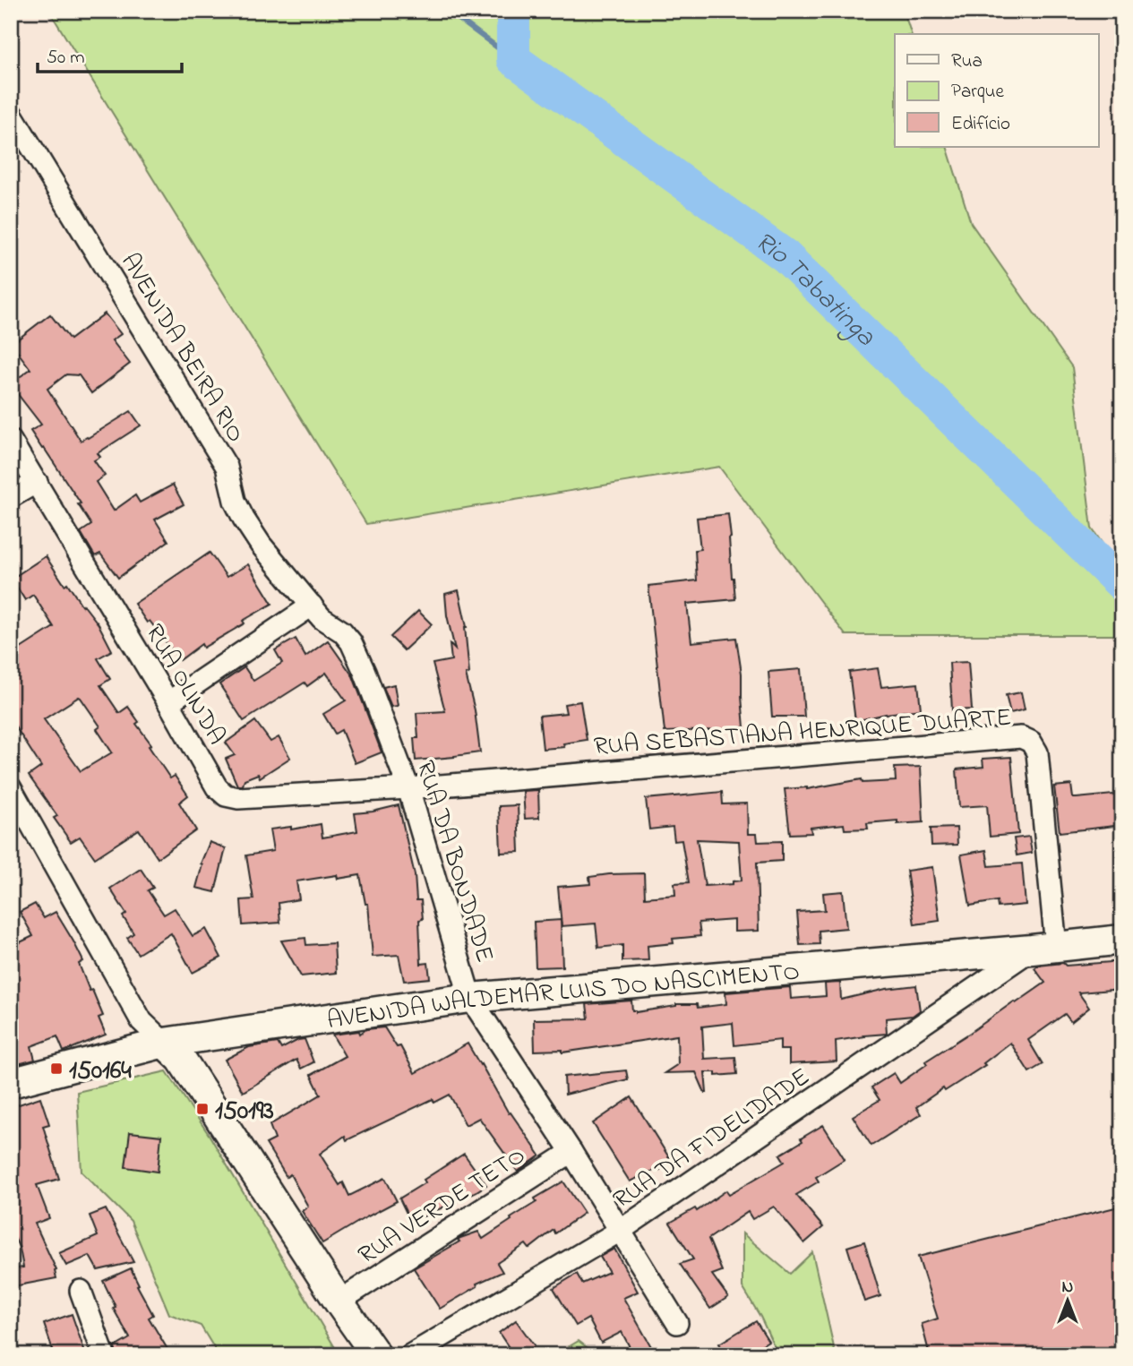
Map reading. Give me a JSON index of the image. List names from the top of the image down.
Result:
{
  "streets": {
    "main road": ["AVENIDA WALDEMAR LUIS DO NASCIMENTO"],
    "street": [
      "AVENIDA BEIRA RIO",
      "RUA OLINDA",
      "RUA SEBASTIANA HENRIQUE DUARTE",
      "RUA DA BONDADE",
      "RUA DA FIDELIDADE",
      "RUA VERDE TETO"
    ]
  },
  "crossings": [
    ["AVENIDA BEIRA RIO", "RUA DA BONDADE"],
    ["RUA OLINDA", "RUA SEBASTIANA HENRIQUE DUARTE"],
    ["RUA OLINDA", "RUA DA BONDADE"],
    ["RUA SEBASTIANA HENRIQUE DUARTE", "RUA DA BONDADE"],
    ["RUA SEBASTIANA HENRIQUE DUARTE", "AVENIDA WALDEMAR LUIS DO NASCIMENTO"],
    ["RUA SEBASTIANA HENRIQUE DUARTE", "RUA DA FIDELIDADE"],
    ["RUA DA BONDADE", "AVENIDA WALDEMAR LUIS DO NASCIMENTO"],
    ["RUA DA BONDADE", "RUA DA FIDELIDADE"],
    ["RUA DA BONDADE", "RUA VERDE TETO"],
    ["AVENIDA WALDEMAR LUIS DO NASCIMENTO", "RUA DA FIDELIDADE"]
  ],
  "water": ["Rio Tabatinga"],
  "places": {
    "transit": ["150164", "150193"]
  },
  "legend": ["Rua", "Parque", "Edifício"],
  "scale_bar": "50 m",
  "north": "top"
}
